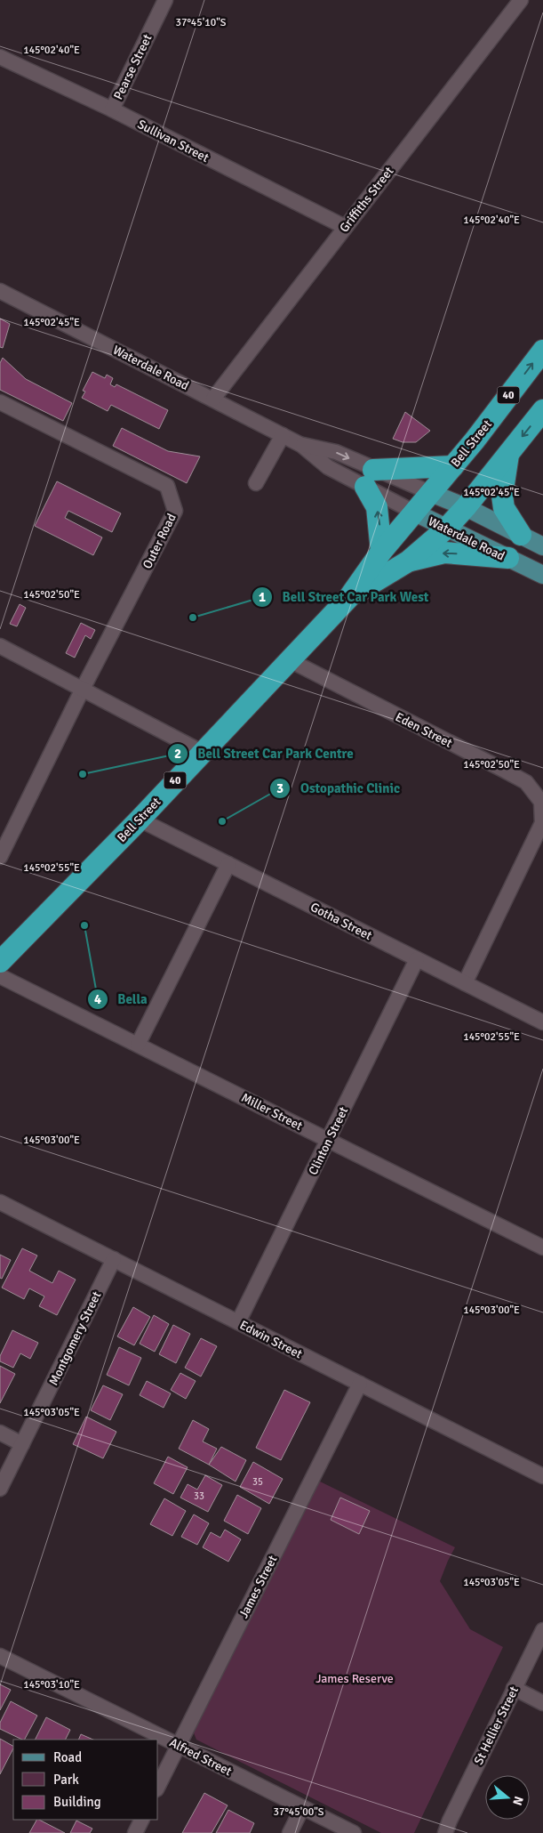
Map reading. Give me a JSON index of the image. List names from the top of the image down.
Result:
{
  "streets": {
    "highway": ["40", "Bell Street"],
    "main road": ["Waterdale Road"],
    "street": [
      "Pearse Street",
      "Sullivan Street",
      "Griffiths Street",
      "Outer Road",
      "Eden Street",
      "Gotha Street",
      "Miller Street",
      "Clinton Street",
      "Montgomery Street",
      "Edwin Street",
      "James Street",
      "St Hellier Street",
      "Alfred Street"
    ]
  },
  "crossings": [
    ["Pearse Street", "Sullivan Street"],
    ["Sullivan Street", "Griffiths Street"],
    ["Griffiths Street", "Waterdale Road"],
    ["Waterdale Road", "Bell Street"],
    ["Bell Street", "Eden Street"],
    ["Bell Street", "Gotha Street"],
    ["Eden Street", "Gotha Street"],
    ["Gotha Street", "Clinton Street"],
    ["Miller Street", "Clinton Street"],
    ["Clinton Street", "Edwin Street"],
    ["Montgomery Street", "Edwin Street"],
    ["Edwin Street", "James Street"],
    ["James Street", "Alfred Street"]
  ],
  "parks": ["James Reserve"],
  "places": [
    "Bell Street Car Park West",
    "Bell Street Car Park Centre",
    "Ostopathic Clinic",
    "Bella"
  ],
  "house_numbers": ["35", "33"],
  "legend": ["Road", "Park", "Building"],
  "north": "right",
  "coordinates": [
    "37°45'10\"S",
    "145°02'40\"E",
    "145°02'45\"E",
    "145°02'50\"E",
    "145°02'55\"E",
    "145°03'00\"E",
    "145°03'05\"E",
    "145°03'10\"E",
    "37°45'00\"S"
  ]
}
